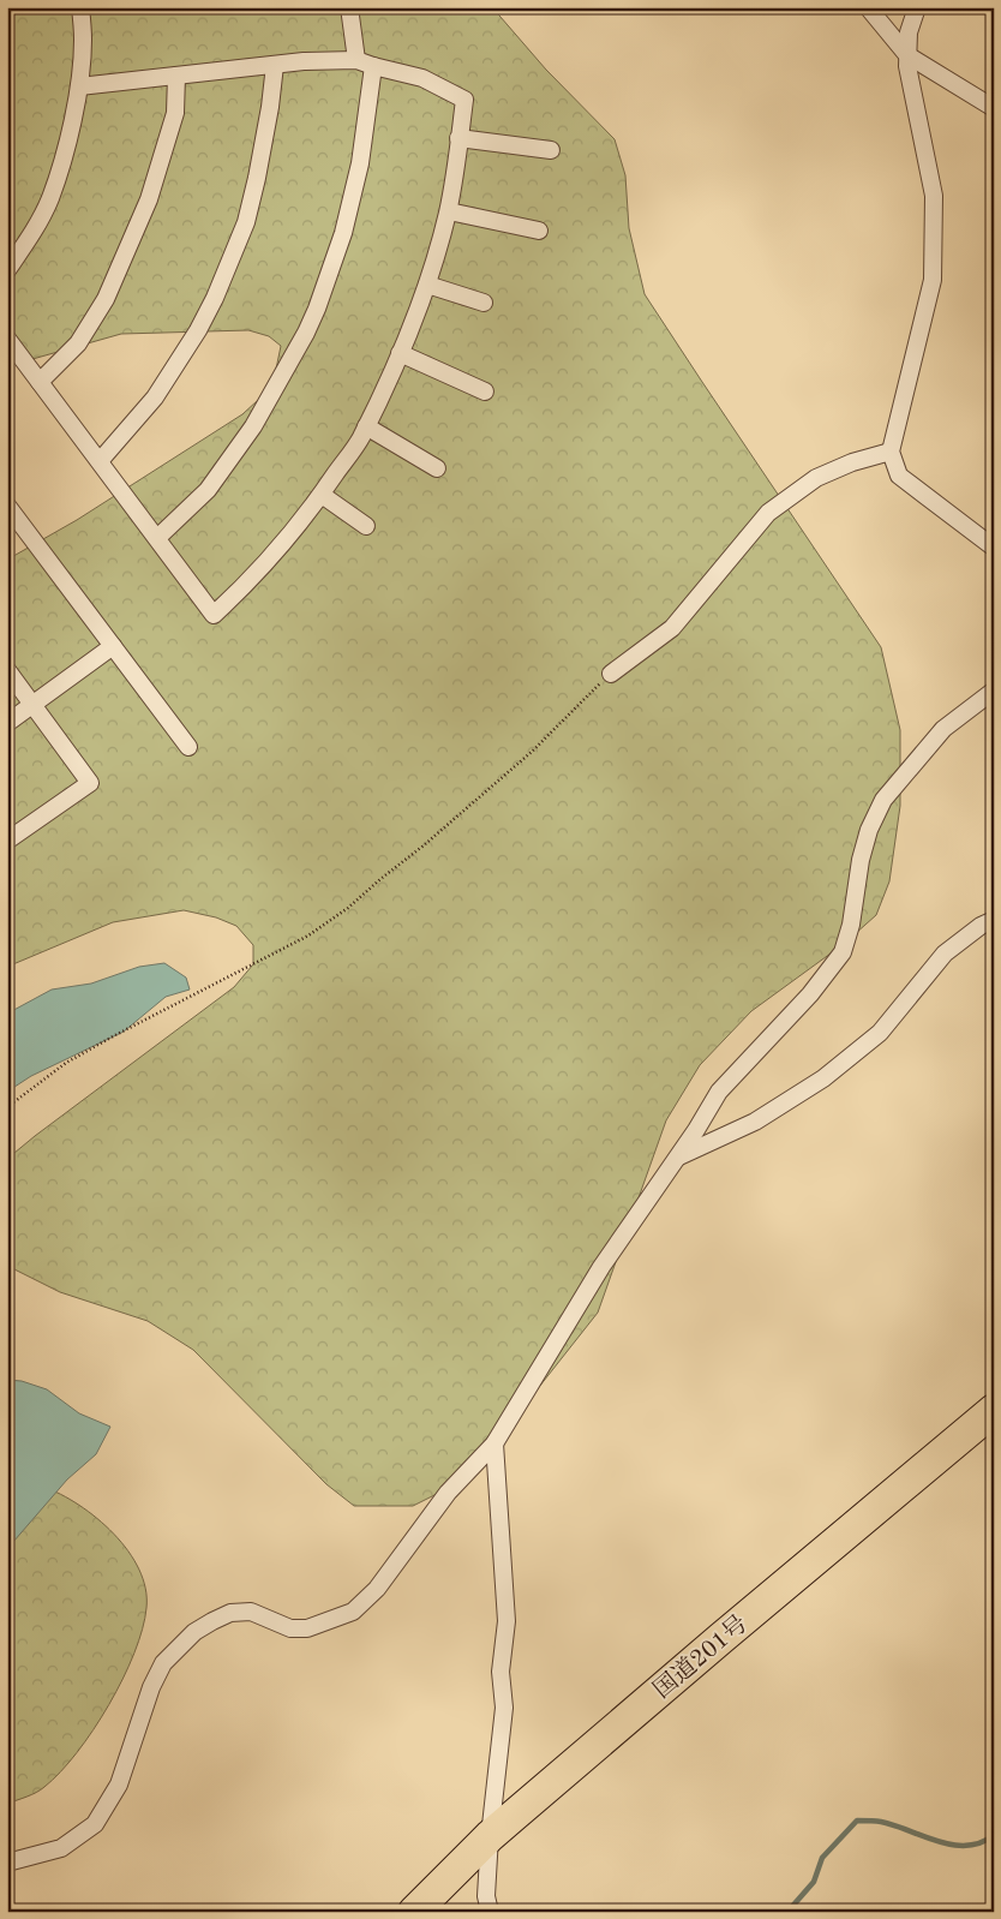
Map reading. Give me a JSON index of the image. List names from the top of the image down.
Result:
{
  "streets": {
    "highway": ["国道201号"]
  }
}
